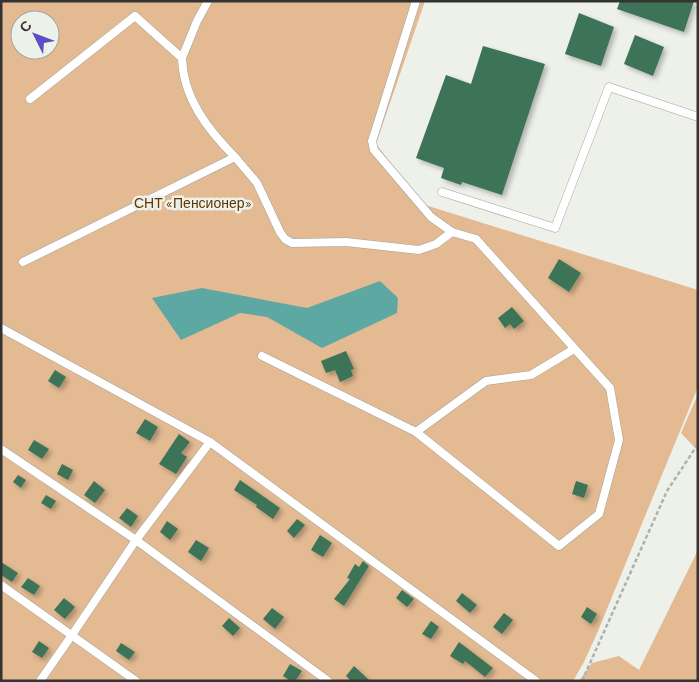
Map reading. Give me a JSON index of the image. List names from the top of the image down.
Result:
{
  "parks": ["СНТ «Пенсионер»"],
  "north": "top left"
}
